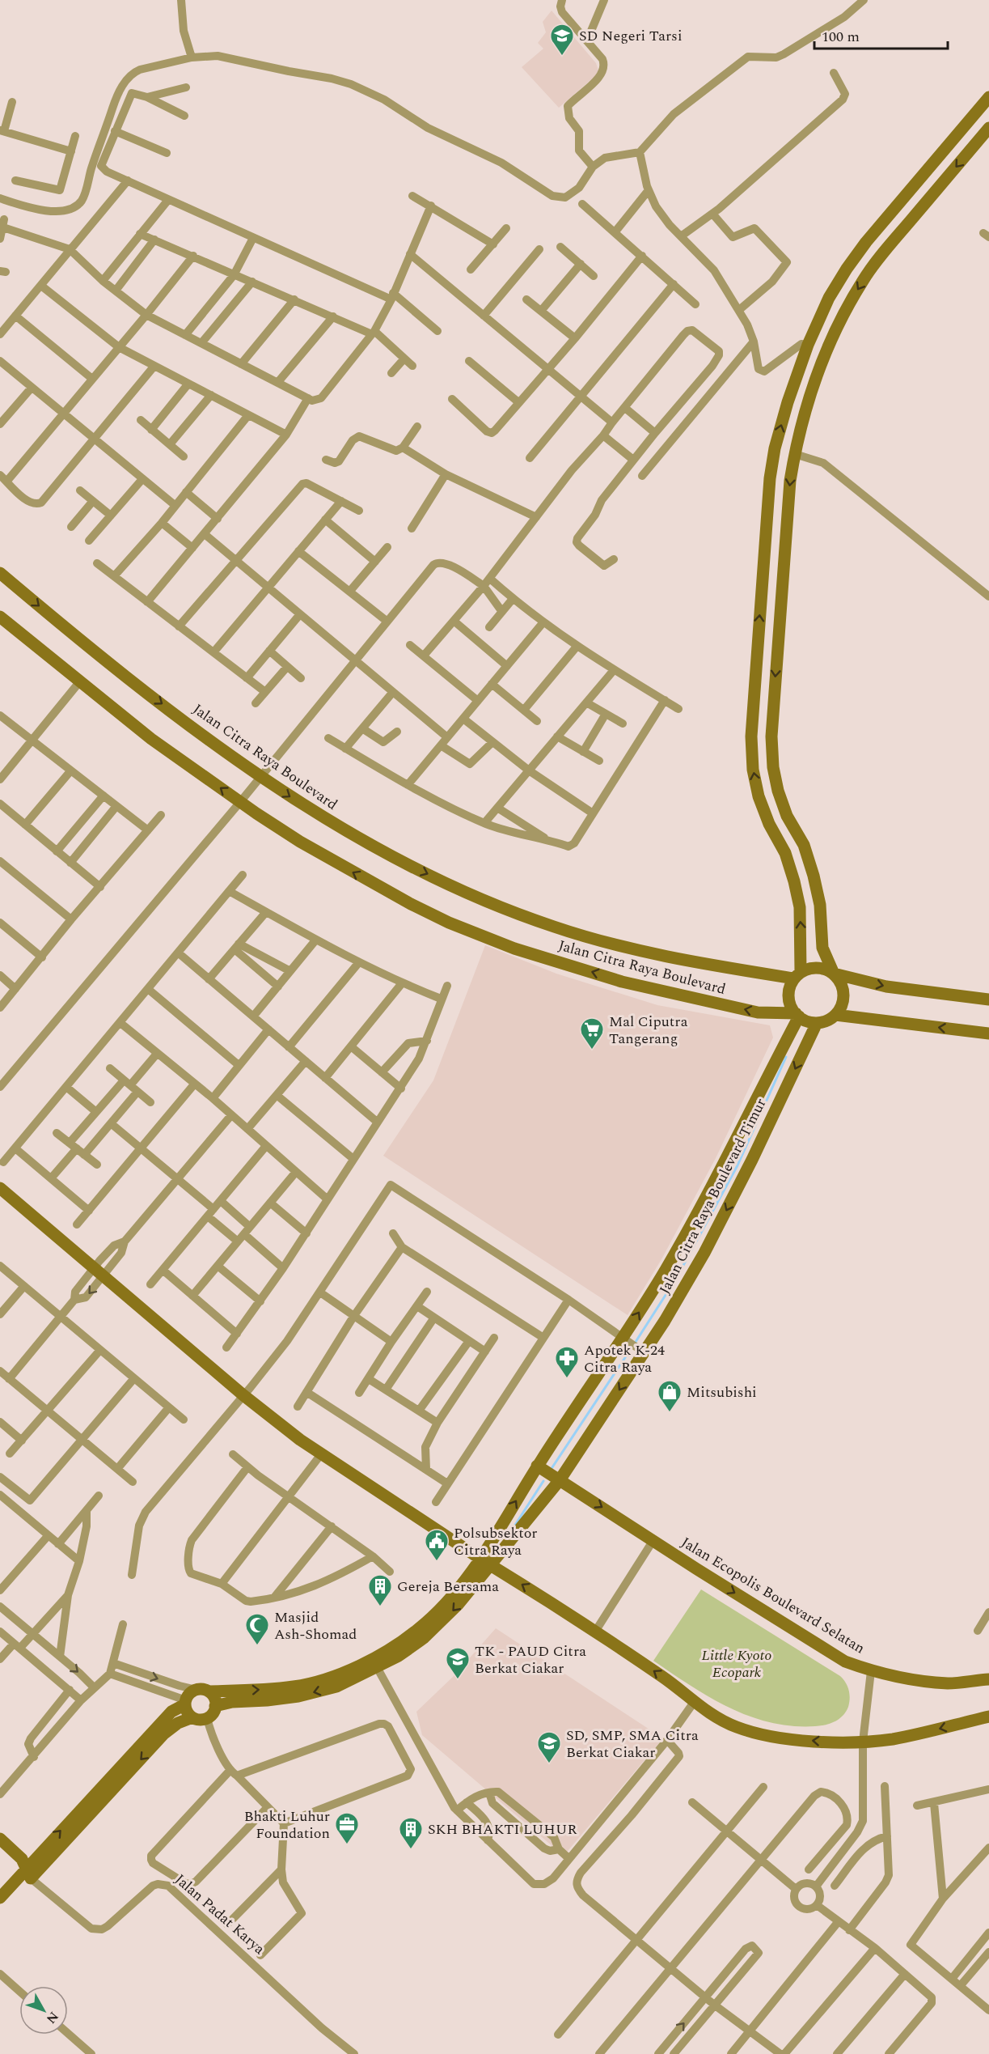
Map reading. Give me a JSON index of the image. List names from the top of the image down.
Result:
{
  "streets": {
    "street": [
      "Jalan Citra Raya Boulevard",
      "Jalan Citra Raya Boulevard Timur",
      "Jalan Ecopolis Boulevard Selatan",
      "Jalan Padat Karya"
    ]
  },
  "crossings": [
    ["Jalan Citra Raya Boulevard", "Jalan Citra Raya Boulevard Timur"],
    ["Jalan Citra Raya Boulevard Timur", "Jalan Ecopolis Boulevard Selatan"]
  ],
  "parks": ["Little Kyoto Ecopark"],
  "places": {
    "school or university": ["SD Negeri Tarsi", "TK - PAUD Citra Berkat Ciakar", "SD, SMP, SMA Citra Berkat Ciakar"],
    "supermarket": ["Mal Ciputra Tangerang"],
    "pharmacy": ["Apotek K-24 Citra Raya"],
    "shop": ["Mitsubishi"],
    "public building": ["Polsubsektor Citra Raya"],
    "building": ["Gereja Bersama", "SKH BHAKTI LUHUR"],
    "mosque": ["Masjid Ash-Shomad"],
    "office": ["Bhakti Luhur Foundation"]
  },
  "scale_bar": "100 m",
  "north": "bottom right"
}
